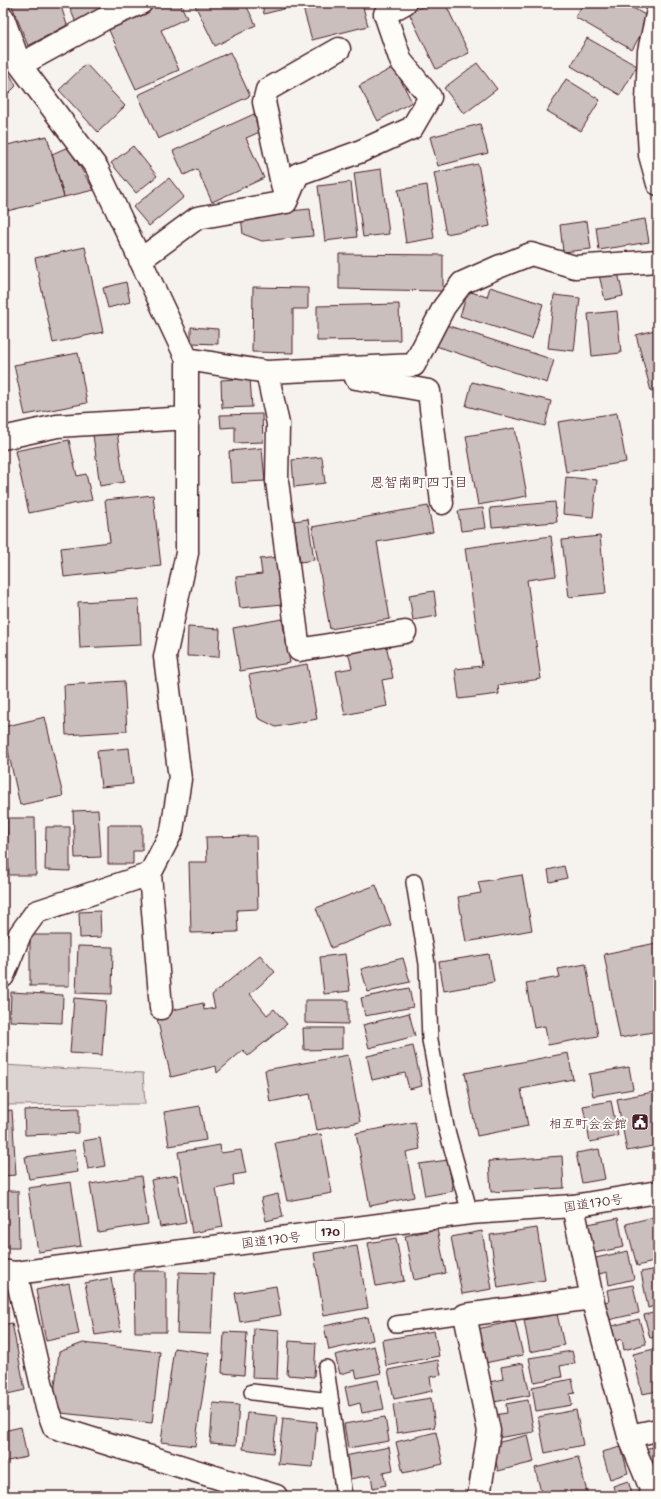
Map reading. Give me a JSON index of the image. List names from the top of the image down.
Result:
{
  "streets": {
    "main road": ["国道170号", "170"]
  },
  "districts": ["恩智南町四丁目"],
  "places": {
    "public building": ["相互町会会館"]
  }
}
